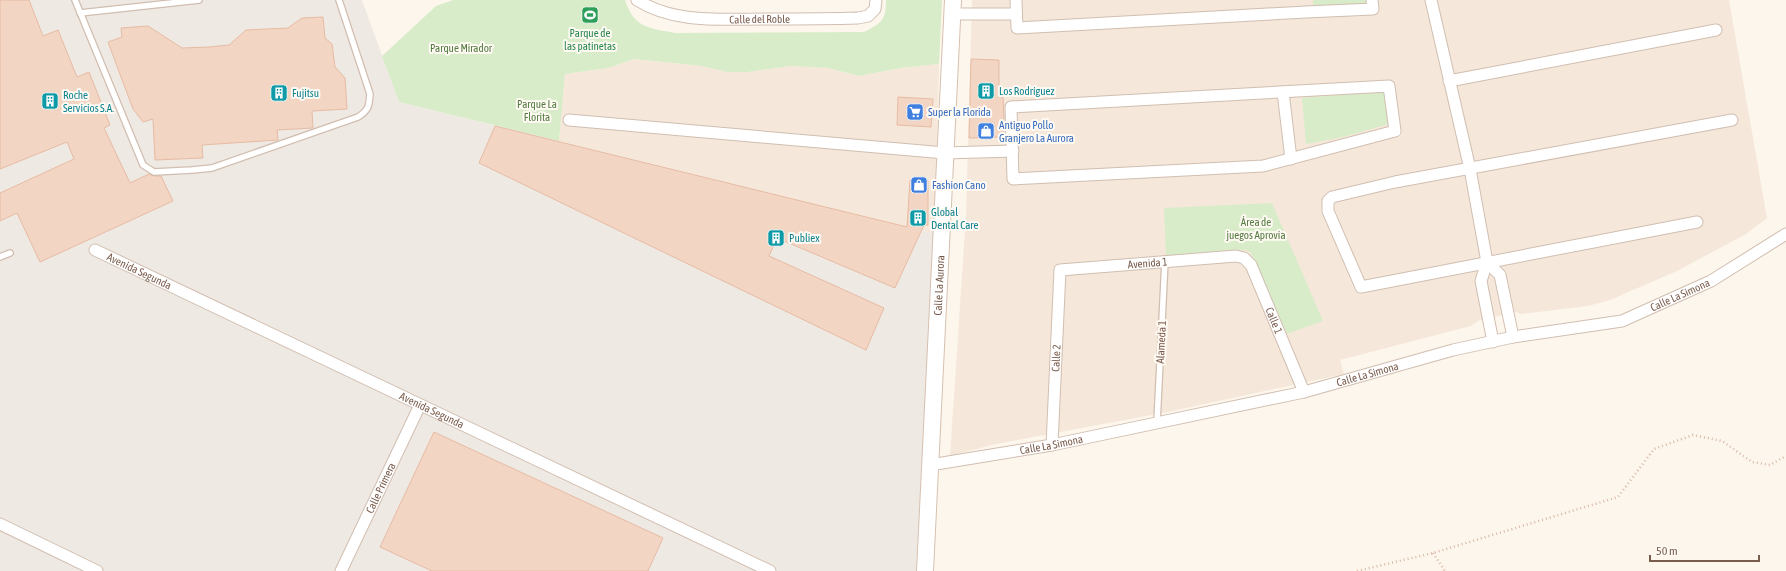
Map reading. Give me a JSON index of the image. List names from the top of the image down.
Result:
{
  "streets": {
    "street": [
      "Calle del Roble",
      "Avenida 1",
      "Avenida Segunda",
      "Calle La Aurora",
      "Calle La Simona",
      "Calle 1",
      "Calle 2",
      "Calle Primera"
    ],
    "lane": ["Alameda 1"]
  },
  "crossings": [
    ["Avenida 1", "Calle 1"],
    ["Avenida 1", "Alameda 1"],
    ["Avenida 1", "Calle 2"],
    ["Avenida Segunda", "Calle Primera"],
    ["Calle La Aurora", "Calle La Simona"],
    ["Calle La Simona", "Calle 1"],
    ["Calle La Simona", "Alameda 1"],
    ["Calle La Simona", "Calle 2"]
  ],
  "parks": ["Parque Mirador", "Parque La Florita", "Área de juegos Aprovia"],
  "places": {
    "sports": ["Parque de las patinetas"],
    "building": [
      "Los Rodríguez",
      "Fujitsu",
      "Roche Servicios S.A.",
      "Global Dental Care",
      "Publiex"
    ],
    "supermarket": ["Super la Florida"],
    "shop": ["Antiguo Pollo Granjero La Aurora", "Fashion Cano"]
  },
  "scale_bar": "50 m"
}
